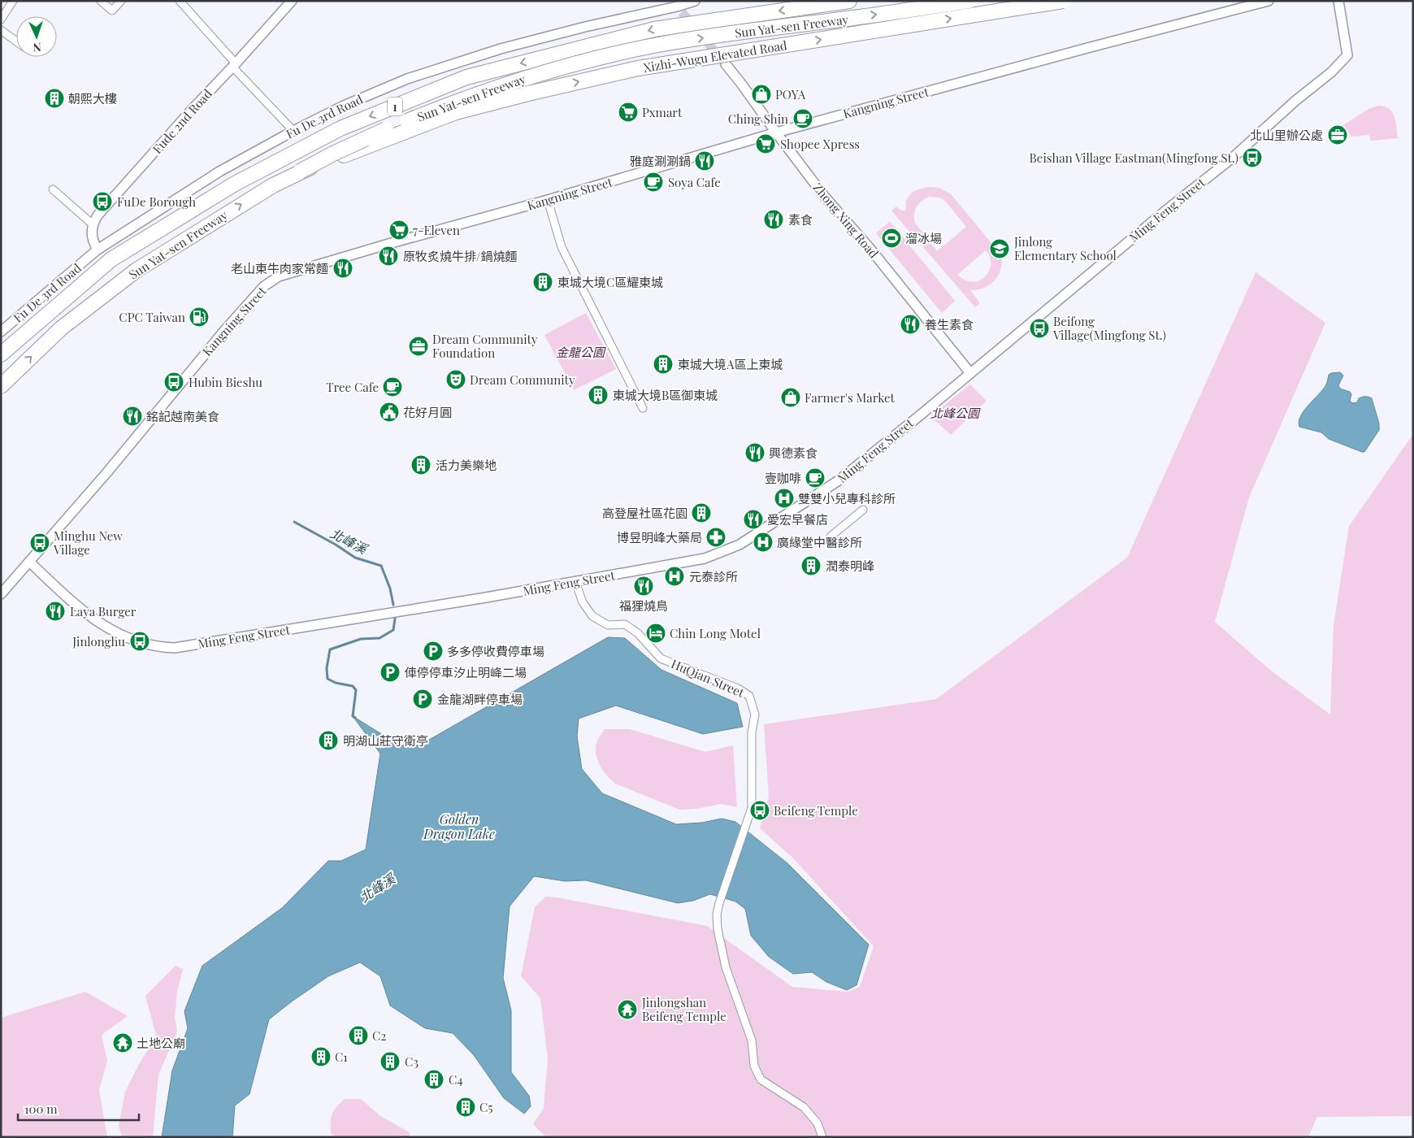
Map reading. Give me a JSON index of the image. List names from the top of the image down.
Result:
{
  "streets": {
    "highway": ["Sun Yat-sen Freeway", "Xizhi-Wugu Elevated Road", "1"],
    "street": [
      "Kangning Street",
      "Fu De 3rd Road",
      "Fude 2nd Road",
      "Ming Feng Street",
      "Zhong Xing Road",
      "HuQian Street"
    ]
  },
  "crossings": [
    ["Sun Yat-sen Freeway", "Xizhi-Wugu Elevated Road"],
    ["Kangning Street", "Ming Feng Street"],
    ["Kangning Street", "Zhong Xing Road"],
    ["Ming Feng Street", "Zhong Xing Road"],
    ["Ming Feng Street", "HuQian Street"]
  ],
  "one_way": ["Xizhi-Wugu Elevated Road"],
  "water": ["北峰溪", "Golden Dragon Lake"],
  "parks": ["金龍公園", "北峰公園"],
  "places": {
    "shop": ["POYA", "Farmer's Market"],
    "building": [
      "朝熙大樓",
      "東城大境C區耀東城",
      "東城大境A區上東城",
      "東城大境B區御東城",
      "活力美樂地",
      "高登屋社區花園",
      "潤泰明峰",
      "明湖山莊守衛亭",
      "C2",
      "C1",
      "C3",
      "C4",
      "C5"
    ],
    "supermarket": ["Pxmart", "Shopee Xpress", "7-Eleven"],
    "cafe": [
      "Ching Shin",
      "Soya Cafe",
      "Tree Cafe",
      "壹咖啡"
    ],
    "office": ["北山里辦公處", "Dream Community Foundation"],
    "bus stop": [
      "Beishan Village Eastman(Mingfong St.)",
      "FuDe Borough",
      "Beifong Village(Mingfong St.)",
      "Hubin Bieshu",
      "Minghu New Village",
      "Jinlonghu",
      "Beifeng Temple"
    ],
    "restaurant": [
      "雅庭涮涮鍋",
      "素食",
      "原牧炙燒牛排/鍋燒麵",
      "老山東牛肉家常麵",
      "養生素食",
      "銘記越南美食",
      "興德素食",
      "愛宏早餐店",
      "福狸燒鳥",
      "Laya Burger"
    ],
    "sports": ["溜冰場"],
    "school or university": ["Jinlong Elementary School"],
    "fuel station": ["CPC Taiwan"],
    "theatre": ["Dream Community"],
    "public building": ["花好月圓"],
    "hospital": ["雙雙小兒專科診所", "廣緣堂中醫診所", "元泰診所"],
    "pharmacy": ["博昱明峰大藥局"],
    "hotel": ["Chin Long Motel"],
    "parking": ["多多停收費停車場", "俥停停車汐止明𡶶二場", "金龍湖畔停車場"],
    "temple": ["Jinlongshan Beifeng Temple", "土地公廟"]
  },
  "scale_bar": "100 m",
  "north": "bottom"
}
